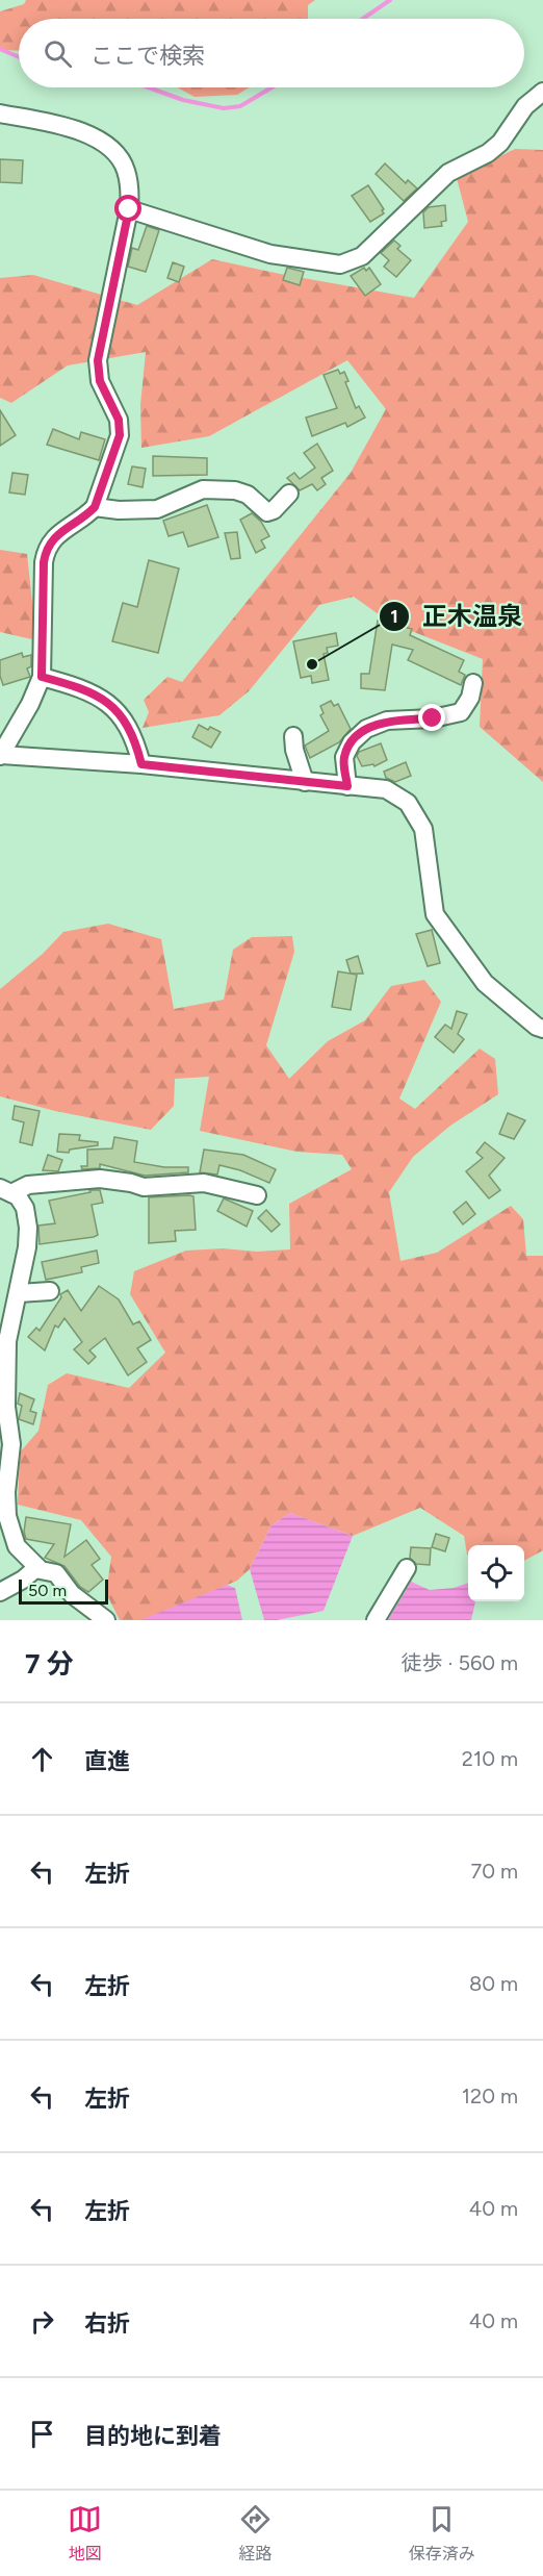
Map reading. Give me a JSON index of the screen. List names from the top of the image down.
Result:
{
  "places": ["正木温泉"],
  "scale_bar": "50 m",
  "page": {
    "search": "ここで検索",
    "scale": "50 m",
    "heading": ["7 分", "徒歩 · 560 m"],
    "list": [
      ["直進", "210 m"],
      ["左折", "70 m"],
      ["左折", "80 m"],
      ["左折", "120 m"],
      ["左折", "40 m"],
      ["右折", "40 m"],
      "目的地に到着"
    ],
    "nav": ["地図", "経路", "保存済み"]
  }
}
